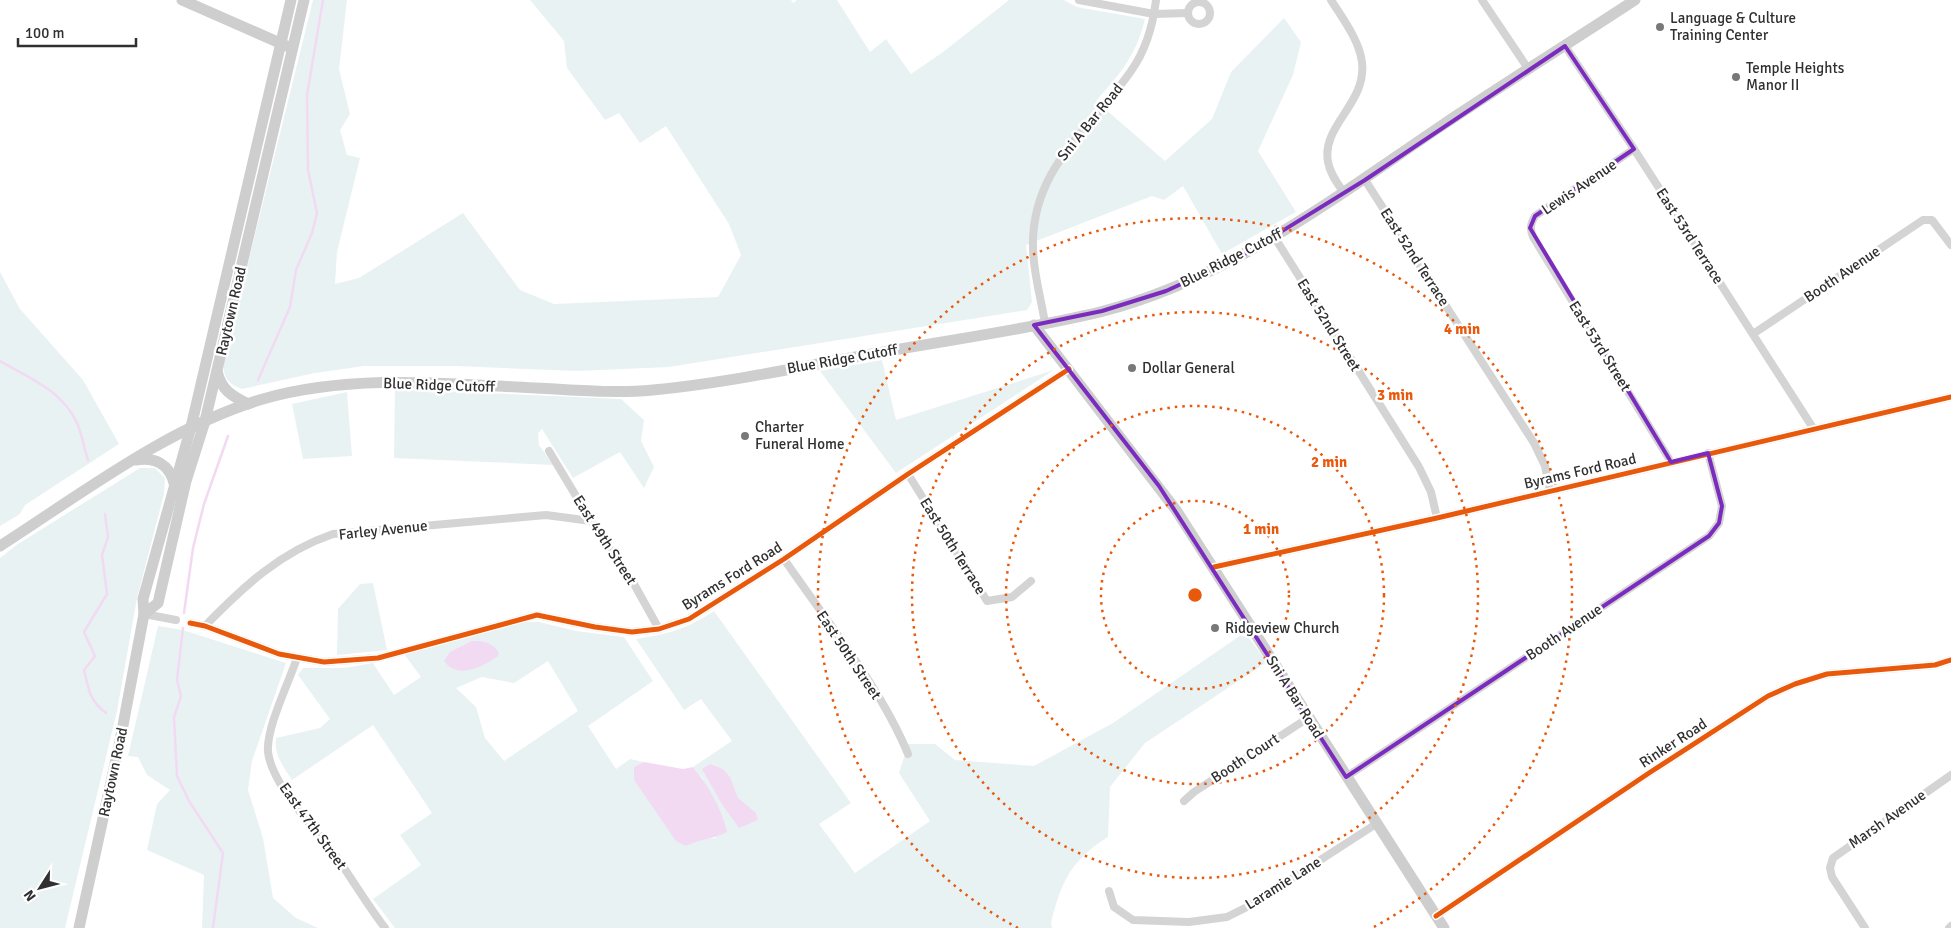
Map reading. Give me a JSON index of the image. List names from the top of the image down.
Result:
{
  "streets": {
    "main road": ["Sni A Bar Road", "Blue Ridge Cutoff", "Raytown Road"],
    "street": [
      "Lewis Avenue",
      "East 53rd Terrace",
      "East 52nd Terrace",
      "Booth Avenue",
      "East 52nd Street",
      "East 53rd Street",
      "Byrams Ford Road",
      "Farley Avenue",
      "East 49th Street",
      "East 50th Terrace",
      "East 50th Street",
      "Rinker Road",
      "Booth Court",
      "Marsh Avenue",
      "East 47th Street",
      "Laramie Lane"
    ]
  },
  "crossings": [
    ["Sni A Bar Road", "Blue Ridge Cutoff"],
    ["Sni A Bar Road", "Booth Avenue"],
    ["Sni A Bar Road", "Byrams Ford Road"],
    ["Sni A Bar Road", "Rinker Road"],
    ["Sni A Bar Road", "Booth Court"],
    ["Sni A Bar Road", "Laramie Lane"],
    ["Lewis Avenue", "East 53rd Terrace"],
    ["Lewis Avenue", "East 53rd Street"],
    ["East 53rd Terrace", "Blue Ridge Cutoff"],
    ["East 53rd Terrace", "Booth Avenue"],
    ["East 53rd Terrace", "Byrams Ford Road"],
    ["East 52nd Terrace", "Blue Ridge Cutoff"],
    ["East 52nd Terrace", "Byrams Ford Road"],
    ["Blue Ridge Cutoff", "Raytown Road"],
    ["Blue Ridge Cutoff", "East 52nd Street"],
    ["Booth Avenue", "Byrams Ford Road"],
    ["East 52nd Street", "Byrams Ford Road"],
    ["East 53rd Street", "Byrams Ford Road"],
    ["Byrams Ford Road", "Farley Avenue"],
    ["Byrams Ford Road", "East 49th Street"],
    ["Byrams Ford Road", "East 50th Terrace"],
    ["Byrams Ford Road", "East 50th Street"],
    ["Byrams Ford Road", "East 47th Street"],
    ["Farley Avenue", "East 49th Street"]
  ],
  "places": [
    "Language & Culture Training Center",
    "Temple Heights Manor II",
    "Dollar General",
    "Charter Funeral Home",
    "Ridgeview Church"
  ],
  "scale_bar": "100 m",
  "north": "bottom left",
  "rings": [
    "4 min",
    "3 min",
    "2 min",
    "1 min"
  ]
}
